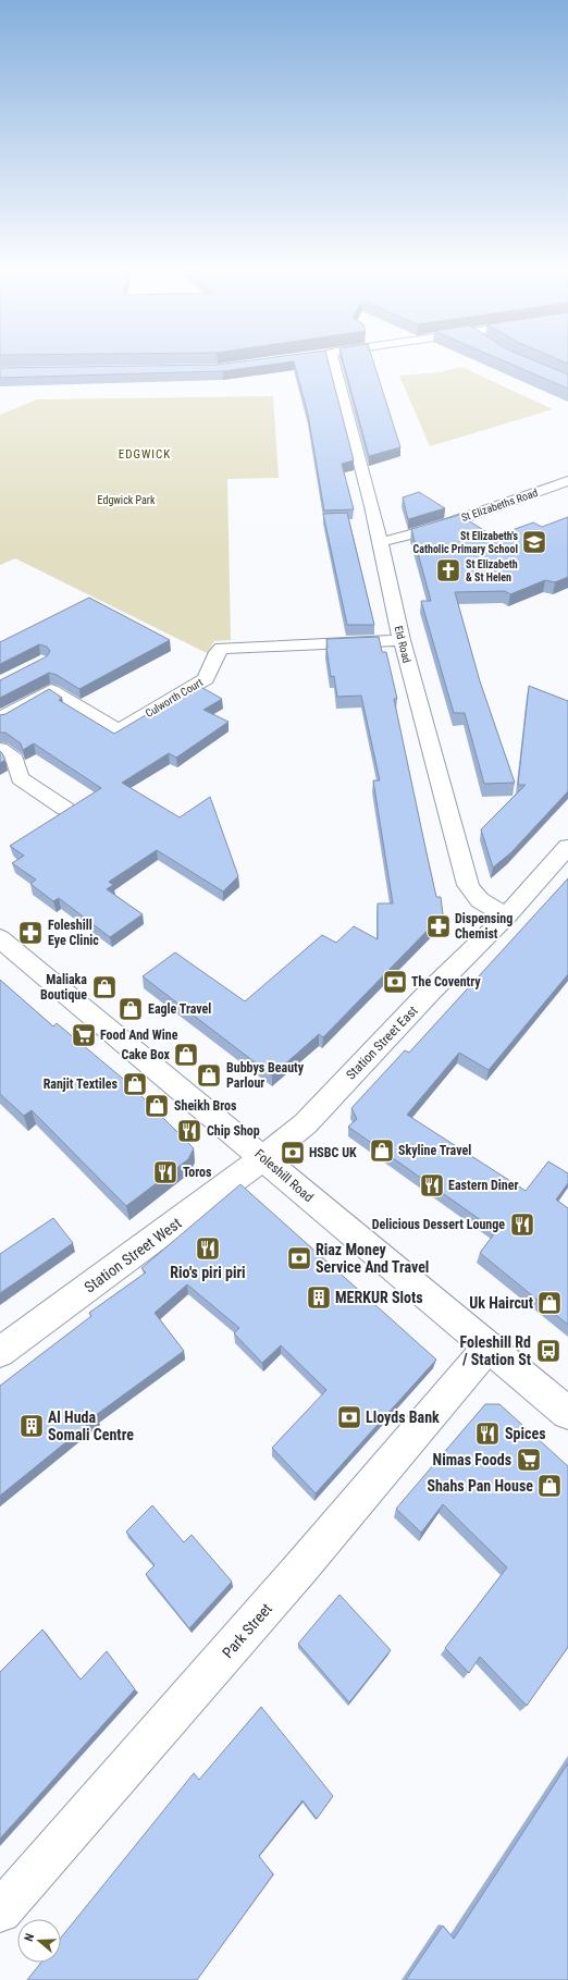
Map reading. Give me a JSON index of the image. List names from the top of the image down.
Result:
{
  "streets": {
    "street": [
      "St Elizabeths Road",
      "Eld Road",
      "Culworth Court",
      "Station Street East",
      "Foleshill Road",
      "Station Street West",
      "Park Street"
    ]
  },
  "crossings": [
    ["St Elizabeths Road", "Eld Road"],
    ["Eld Road", "Culworth Court"],
    ["Eld Road", "Station Street East"],
    ["Station Street East", "Foleshill Road"],
    ["Station Street East", "Station Street West"],
    ["Foleshill Road", "Station Street West"],
    ["Foleshill Road", "Park Street"]
  ],
  "districts": ["EDGWICK"],
  "parks": ["Edgwick Park"],
  "places": {
    "school or university": ["St Elizabeth's Catholic Primary School"],
    "church": ["St Elizabeth & St Helen"],
    "pharmacy": ["Dispensing Chemist", "Foleshill Eye Clinic"],
    "bank": [
      "The Coventry",
      "HSBC UK",
      "Riaz Money Service And Travel",
      "Lloyds Bank"
    ],
    "shop": [
      "Maliaka Boutique",
      "Eagle Travel",
      "Cake Box",
      "Bubbys Beauty Parlour",
      "Ranjit Textiles",
      "Sheikh Bros",
      "Skyline Travel",
      "Uk Haircut",
      "Shahs Pan House"
    ],
    "supermarket": ["Food And Wine", "Nimas Foods"],
    "restaurant": [
      "Chip Shop",
      "Toros",
      "Eastern Diner",
      "Delicious Dessert Lounge",
      "Rio's piri piri",
      "Spices"
    ],
    "building": ["MERKUR Slots", "Al Huda Somali Centre"],
    "bus stop": ["Foleshill Rd / Station St"]
  },
  "north": "left"
}
